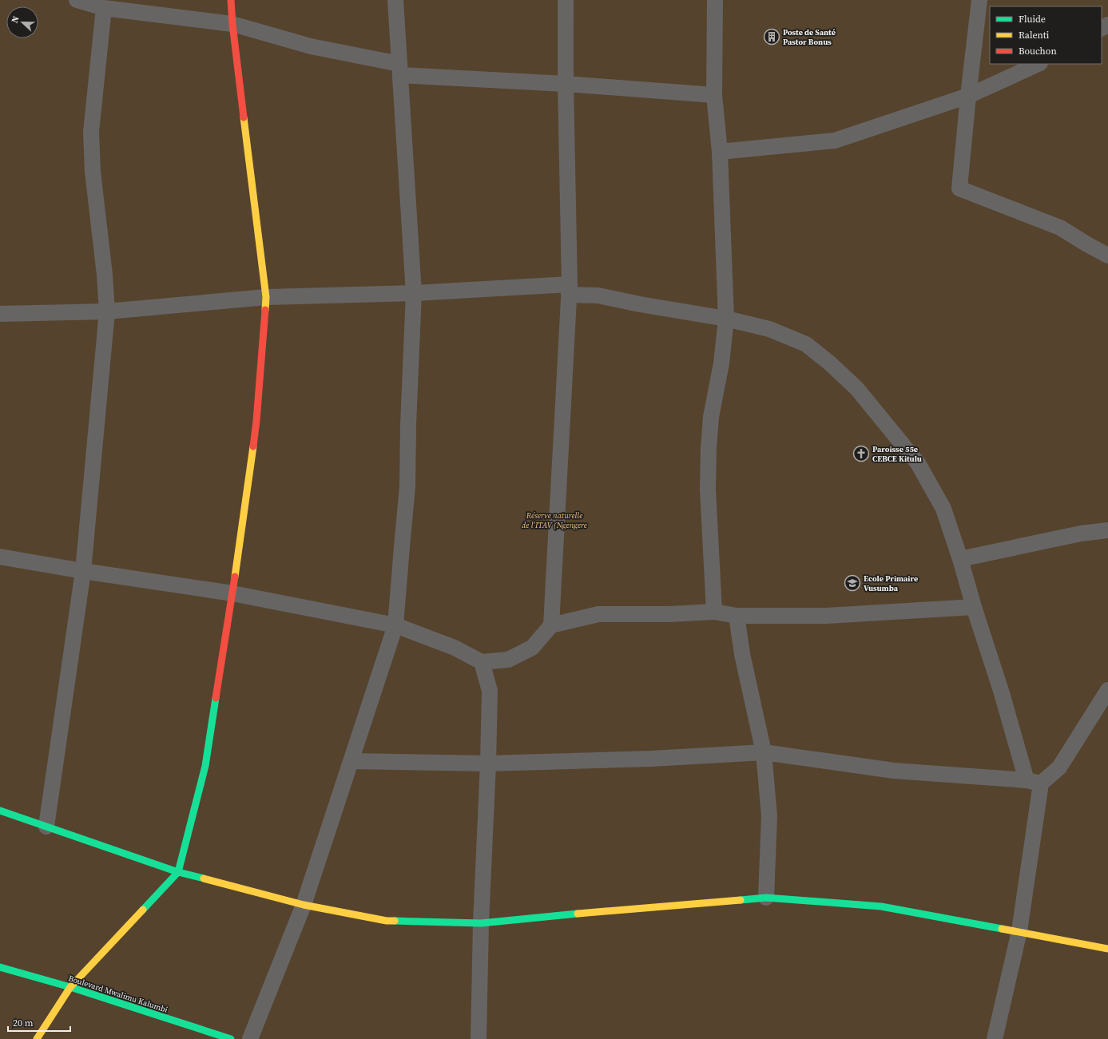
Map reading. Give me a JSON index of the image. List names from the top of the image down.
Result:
{
  "streets": {
    "street": ["Boulevard Mwalimu Kalumbi"]
  },
  "parks": ["Réserve naturelle de l'ITAV (Ngengere"],
  "places": {
    "building": ["Poste de Santé Pastor Bonus"],
    "church": ["Paroisse 55e CEBCE Kitulu"],
    "school or university": ["Ecole Primaire Vusumba"]
  },
  "legend": ["Fluide", "Ralenti", "Bouchon"],
  "scale_bar": "20 m",
  "north": "left"
}
